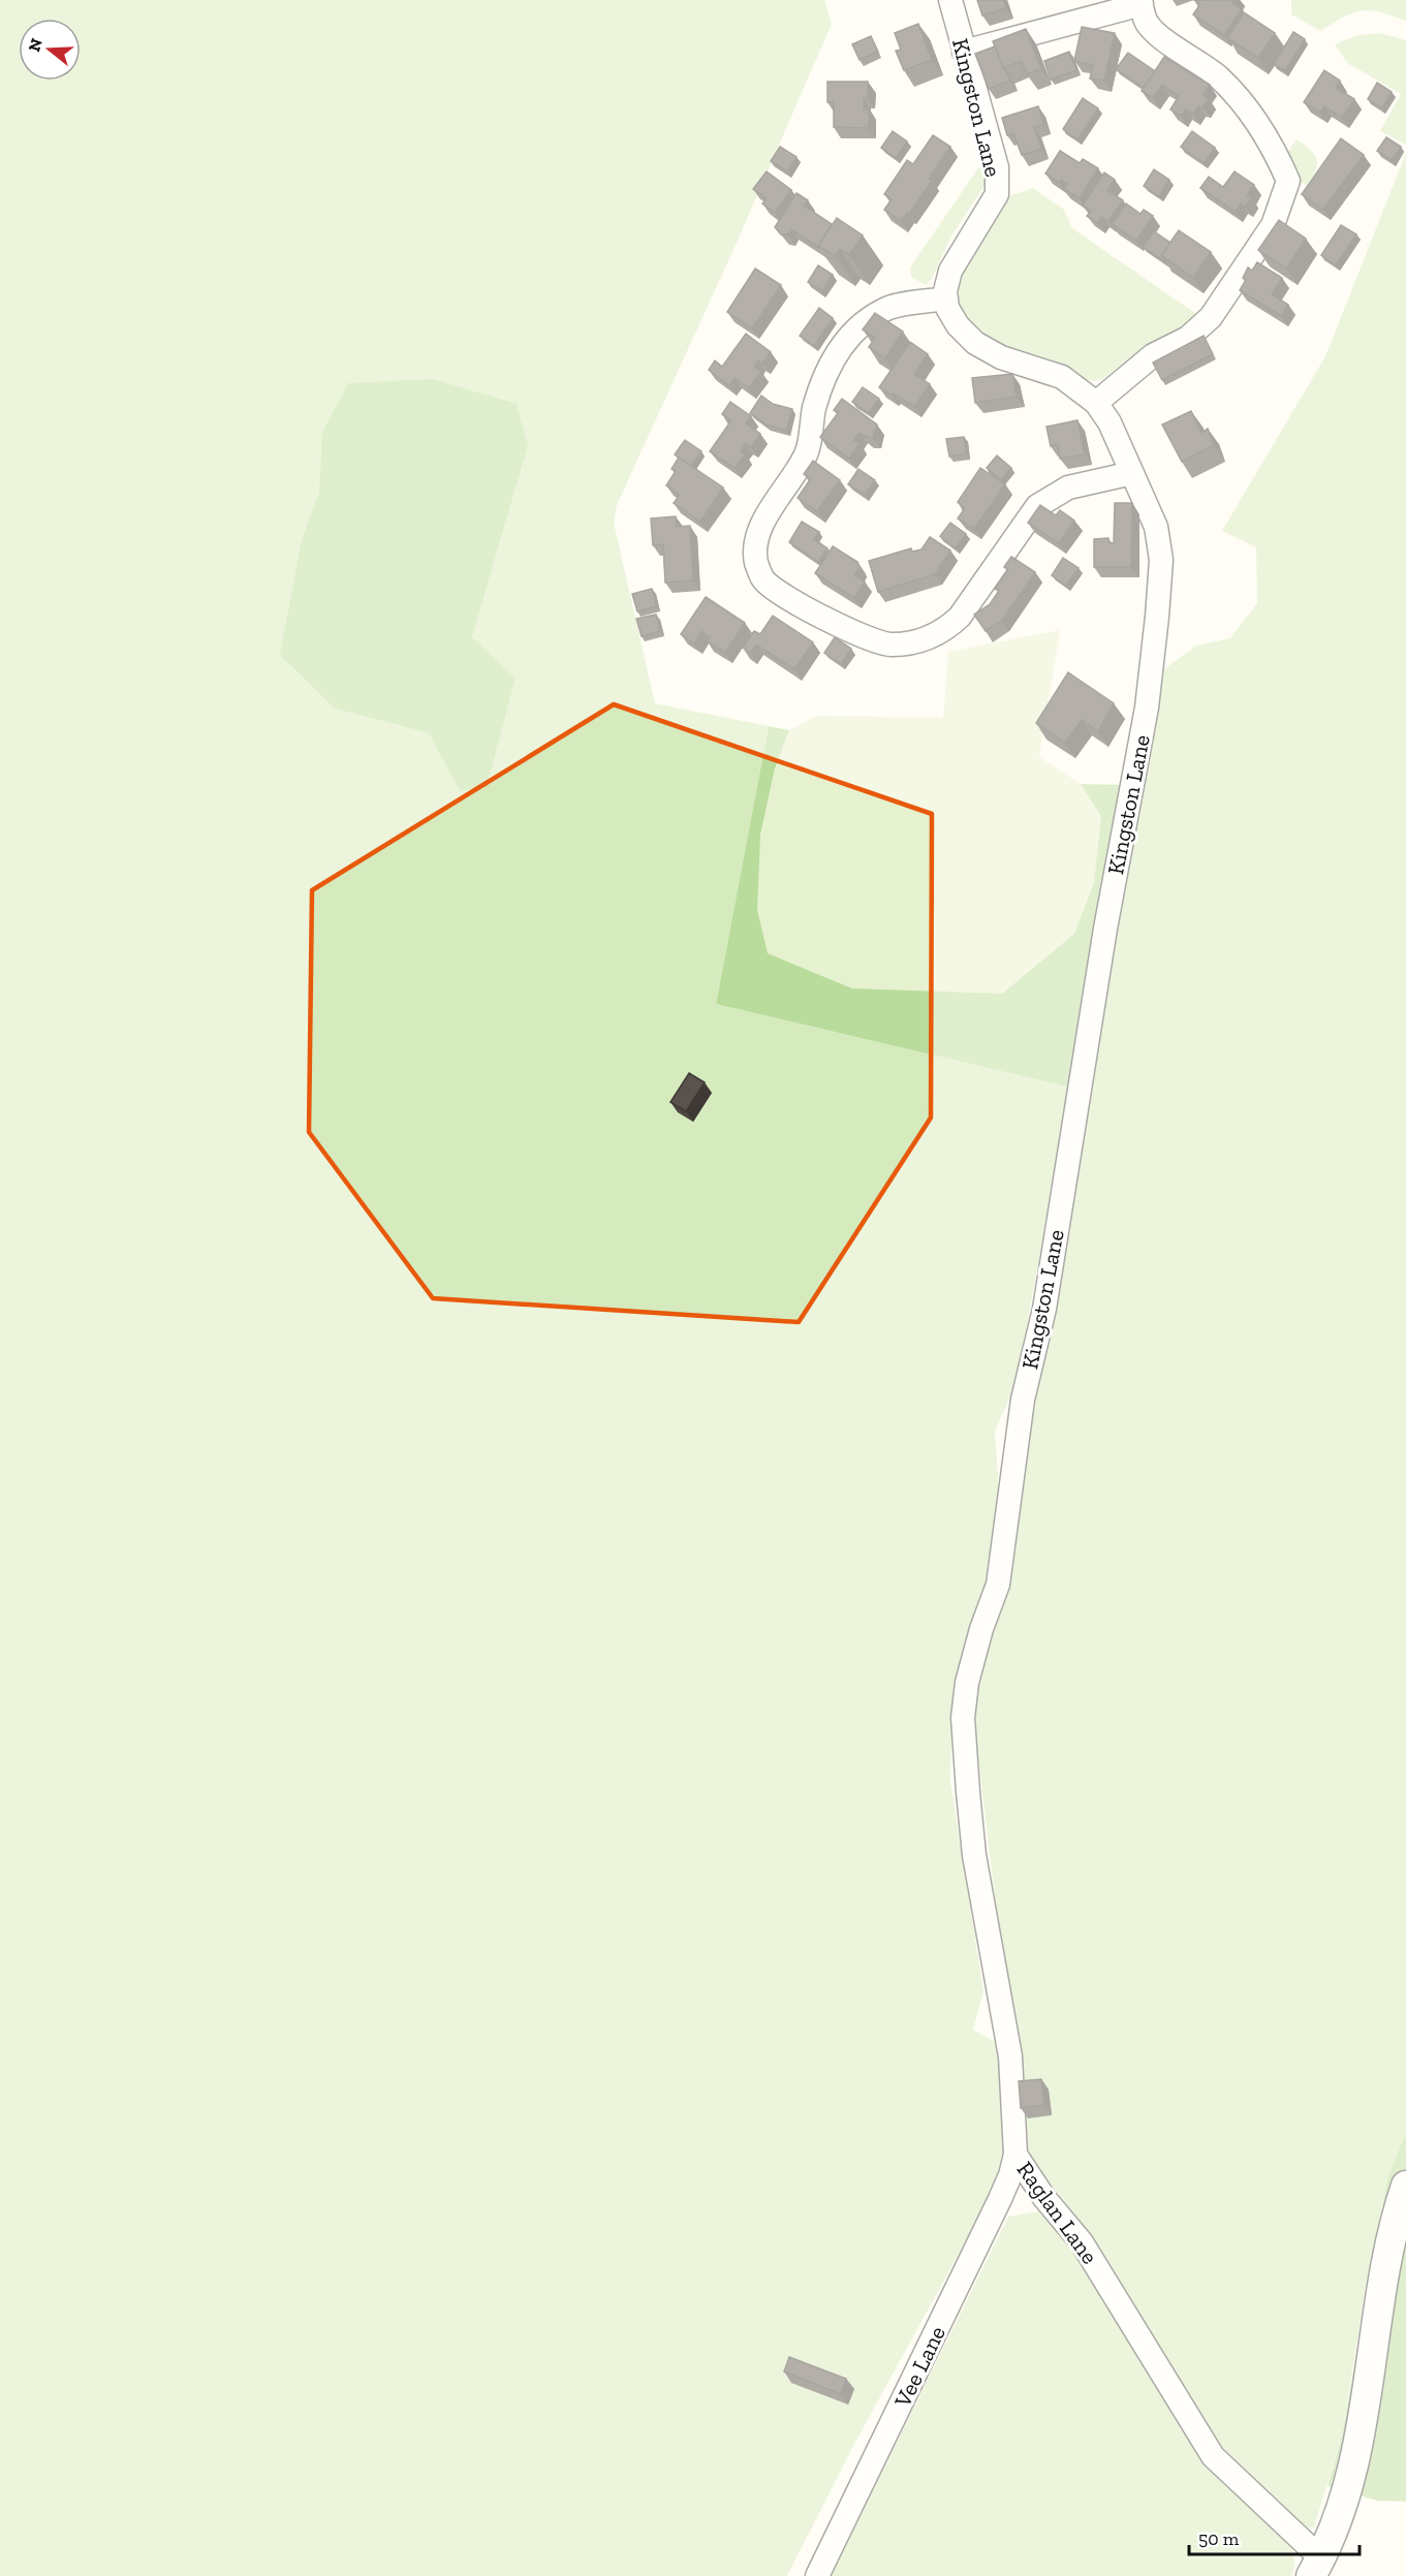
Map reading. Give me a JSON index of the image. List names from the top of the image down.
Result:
{
  "streets": {
    "street": ["Kingston Lane", "Raglan Lane", "Vee Lane"]
  },
  "crossings": [
    ["Kingston Lane", "Raglan Lane"],
    ["Raglan Lane", "Vee Lane"]
  ],
  "scale_bar": "50 m",
  "north": "left"
}
